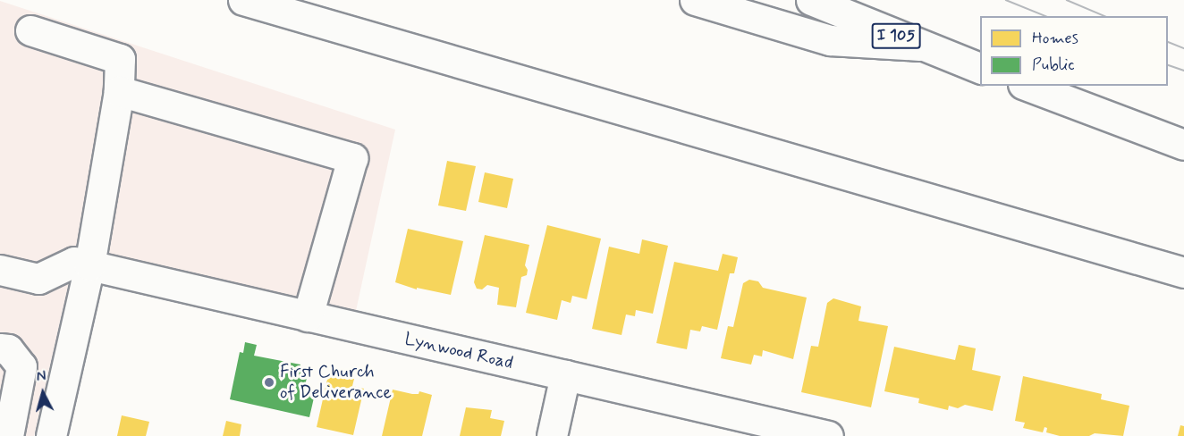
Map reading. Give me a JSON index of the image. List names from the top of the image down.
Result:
{
  "streets": {
    "main road": ["I 105", "Lynwood Road"]
  },
  "places": ["First Church of Deliverance"],
  "legend": ["Homes", "Public"],
  "north": "top"
}
